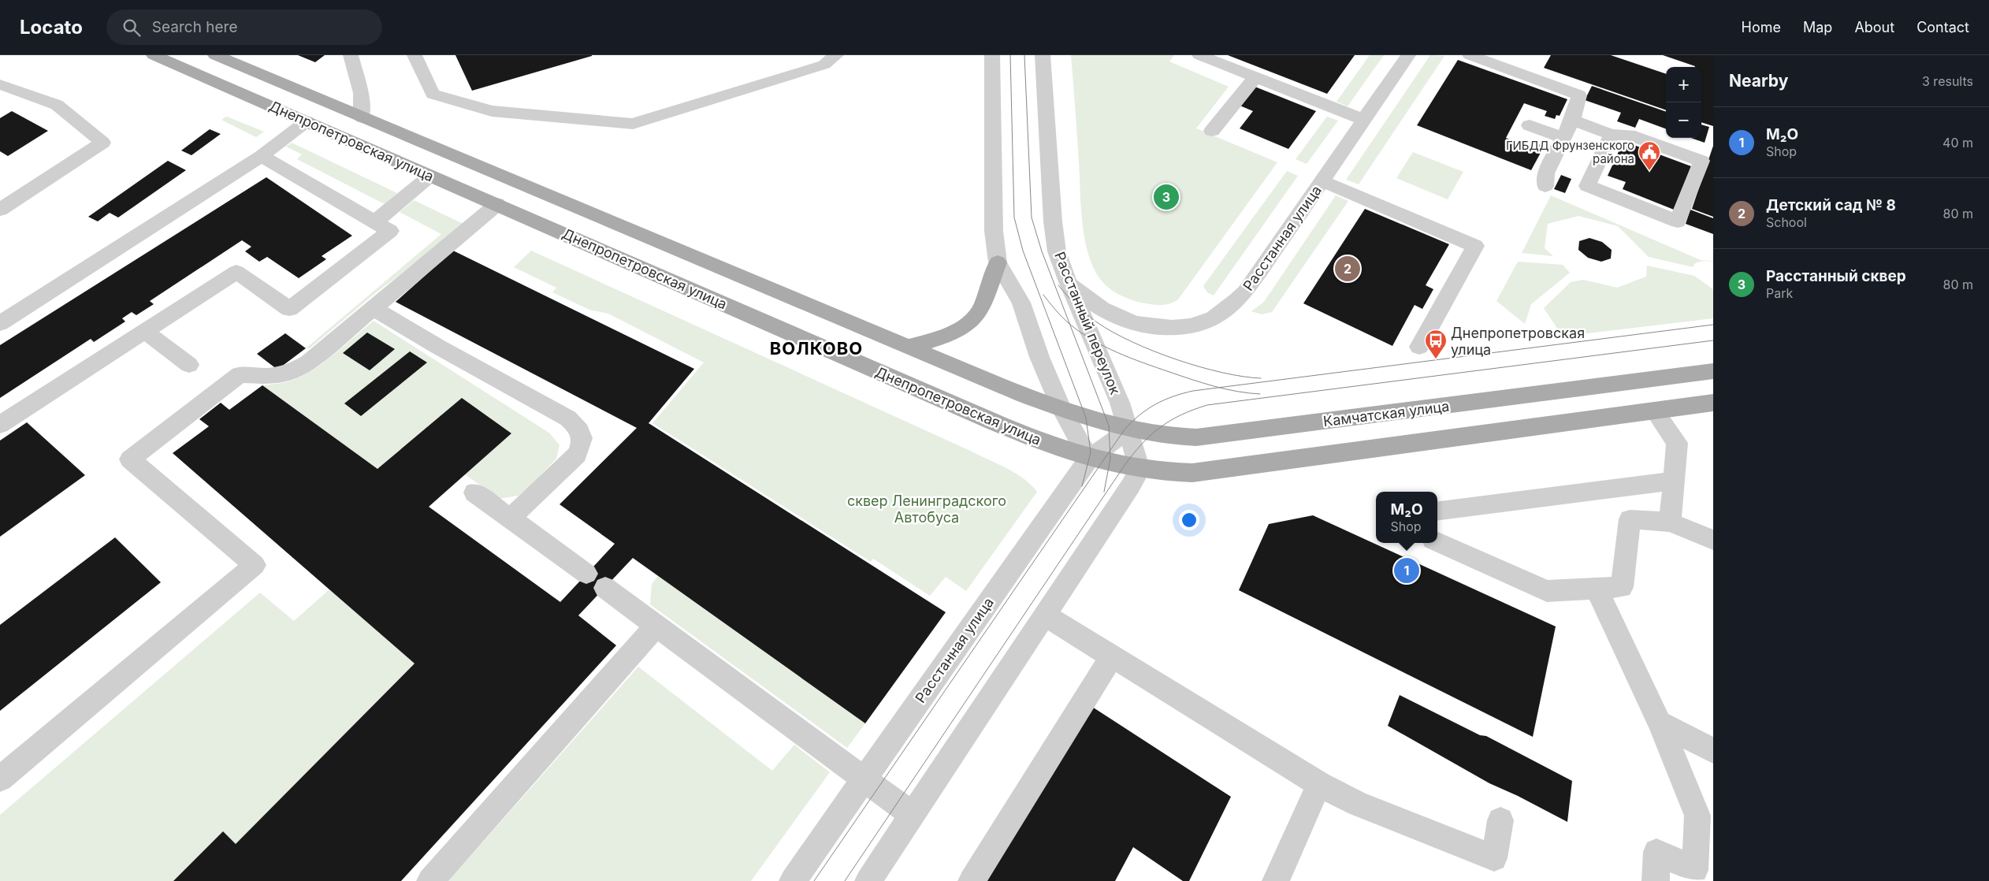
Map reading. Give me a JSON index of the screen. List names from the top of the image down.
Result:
{
  "streets": {
    "main road": ["Днепропетровская улица", "Камчатская улица"],
    "street": ["Расстанная улица", "Расстанный переулок"]
  },
  "crossings": [
    ["Днепропетровская улица", "Расстанная улица"],
    ["Днепропетровская улица", "Расстанный переулок"],
    ["Днепропетровская улица", "Камчатская улица"],
    ["Расстанная улица", "Расстанный переулок"],
    ["Расстанная улица", "Камчатская улица"],
    ["Расстанный переулок", "Камчатская улица"]
  ],
  "districts": ["ВОЛКОВО"],
  "parks": ["сквер Ленинградского Автобуса"],
  "places": {
    "public building": ["ГИБДД Фрунзенского района"],
    "bus stop": ["Днепропетровская улица"]
  },
  "page": {
    "header": "Locato",
    "search": "Search here",
    "nav": [
      "Home",
      "Map",
      "About",
      "Contact"
    ],
    "heading": ["Nearby", "3 results"],
    "map_buttons": ["+", "−"],
    "list": [
      {
        "mark": "1",
        "name": "М₂O",
        "note": "Shop",
        "value": "40 m"
      },
      {
        "mark": "2",
        "name": "Детский сад № 8",
        "note": "School",
        "value": "80 m"
      },
      {
        "mark": "3",
        "name": "Расстанный сквер",
        "note": "Park",
        "value": "80 m"
      }
    ],
    "pins": ["3", "2", "1"],
    "popup": ["М₂O", "Shop"]
  }
}
